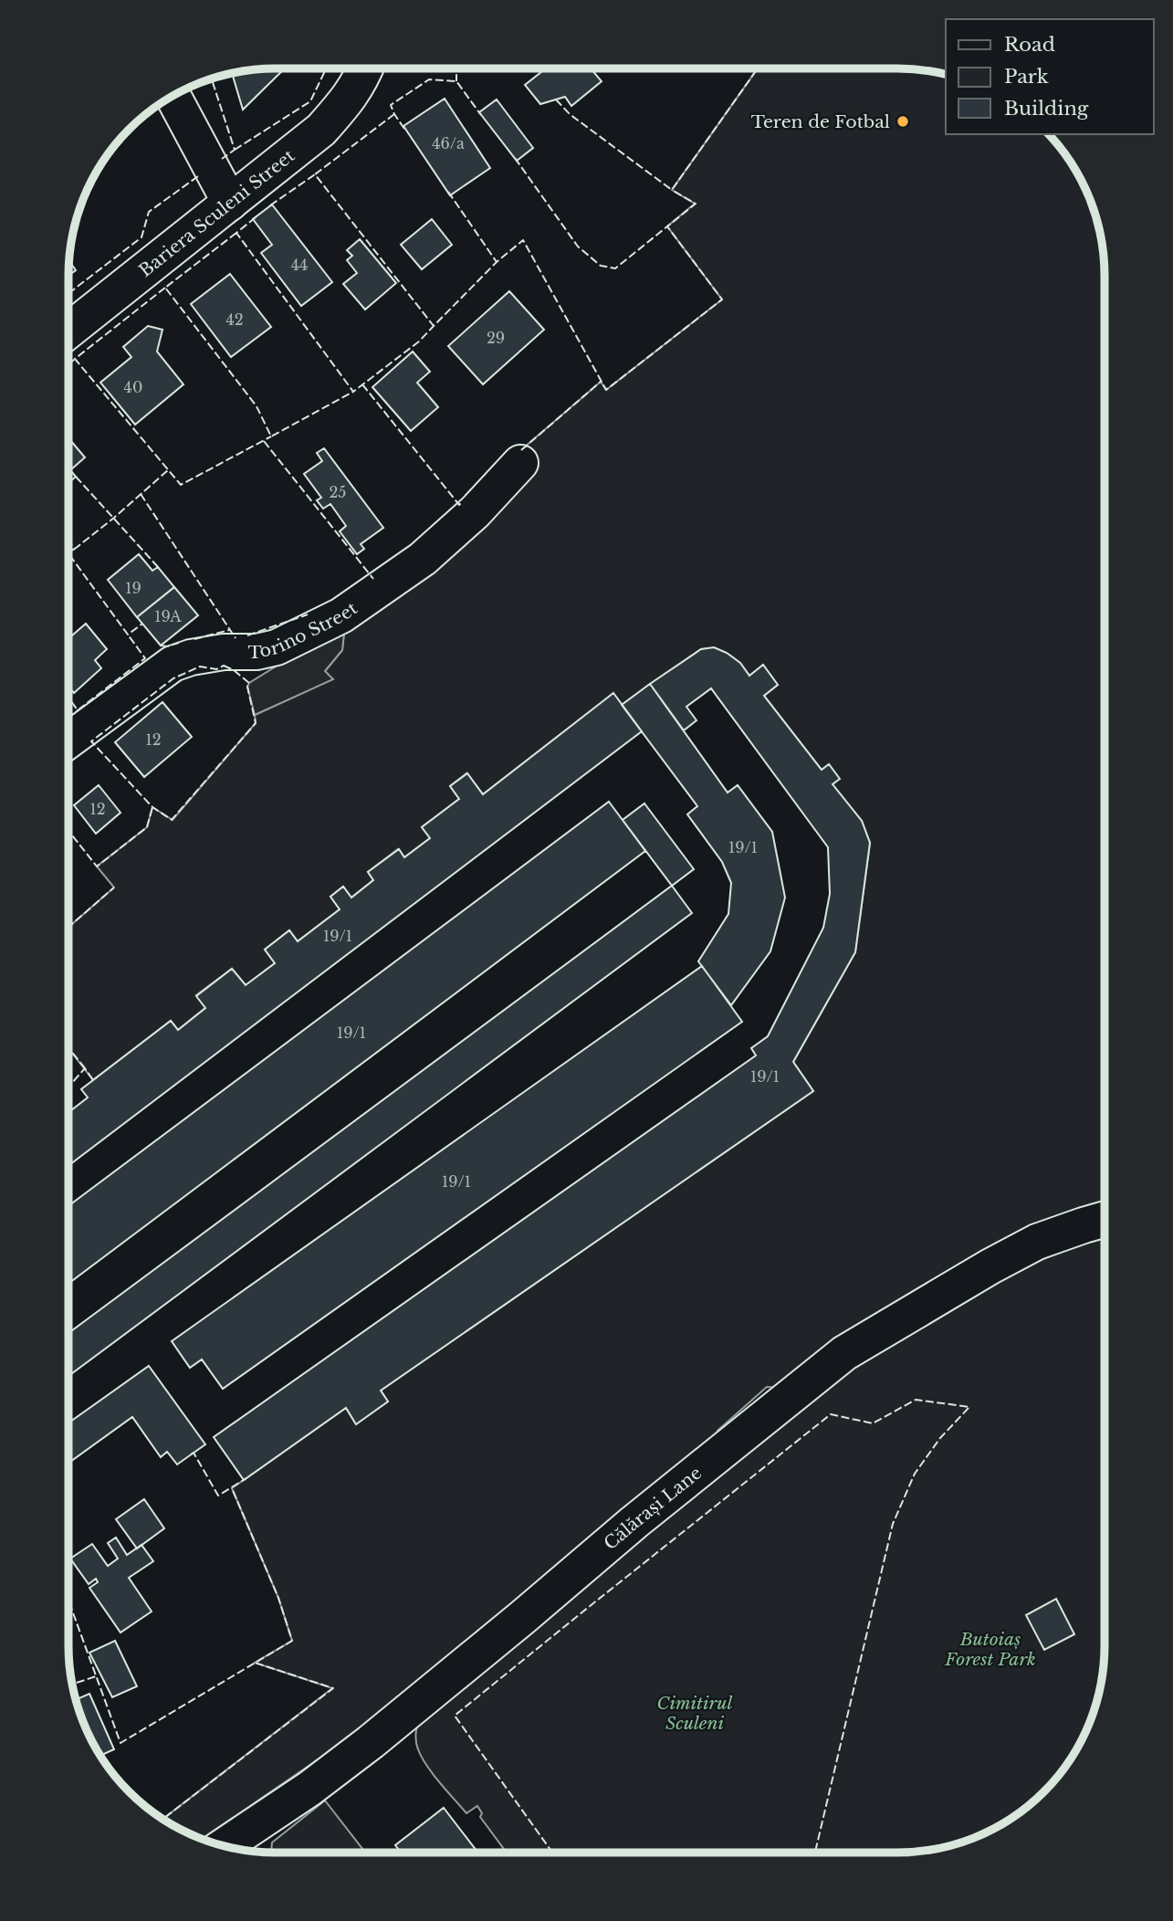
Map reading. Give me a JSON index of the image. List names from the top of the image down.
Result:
{
  "streets": {
    "street": ["Bariera Sculeni Street", "Torino Street", "Călărași Lane"]
  },
  "parks": ["Butoiaș Forest Park", "Cimitirul Sculeni"],
  "places": ["Teren de Fotbal"],
  "house_numbers": [
    "46/a",
    "44",
    "42",
    "29",
    "40",
    "25",
    "19",
    "19A",
    "12",
    "12",
    "19/1",
    "19/1",
    "19/1",
    "19/1",
    "19/1"
  ],
  "legend": ["Road", "Park", "Building"]
}
